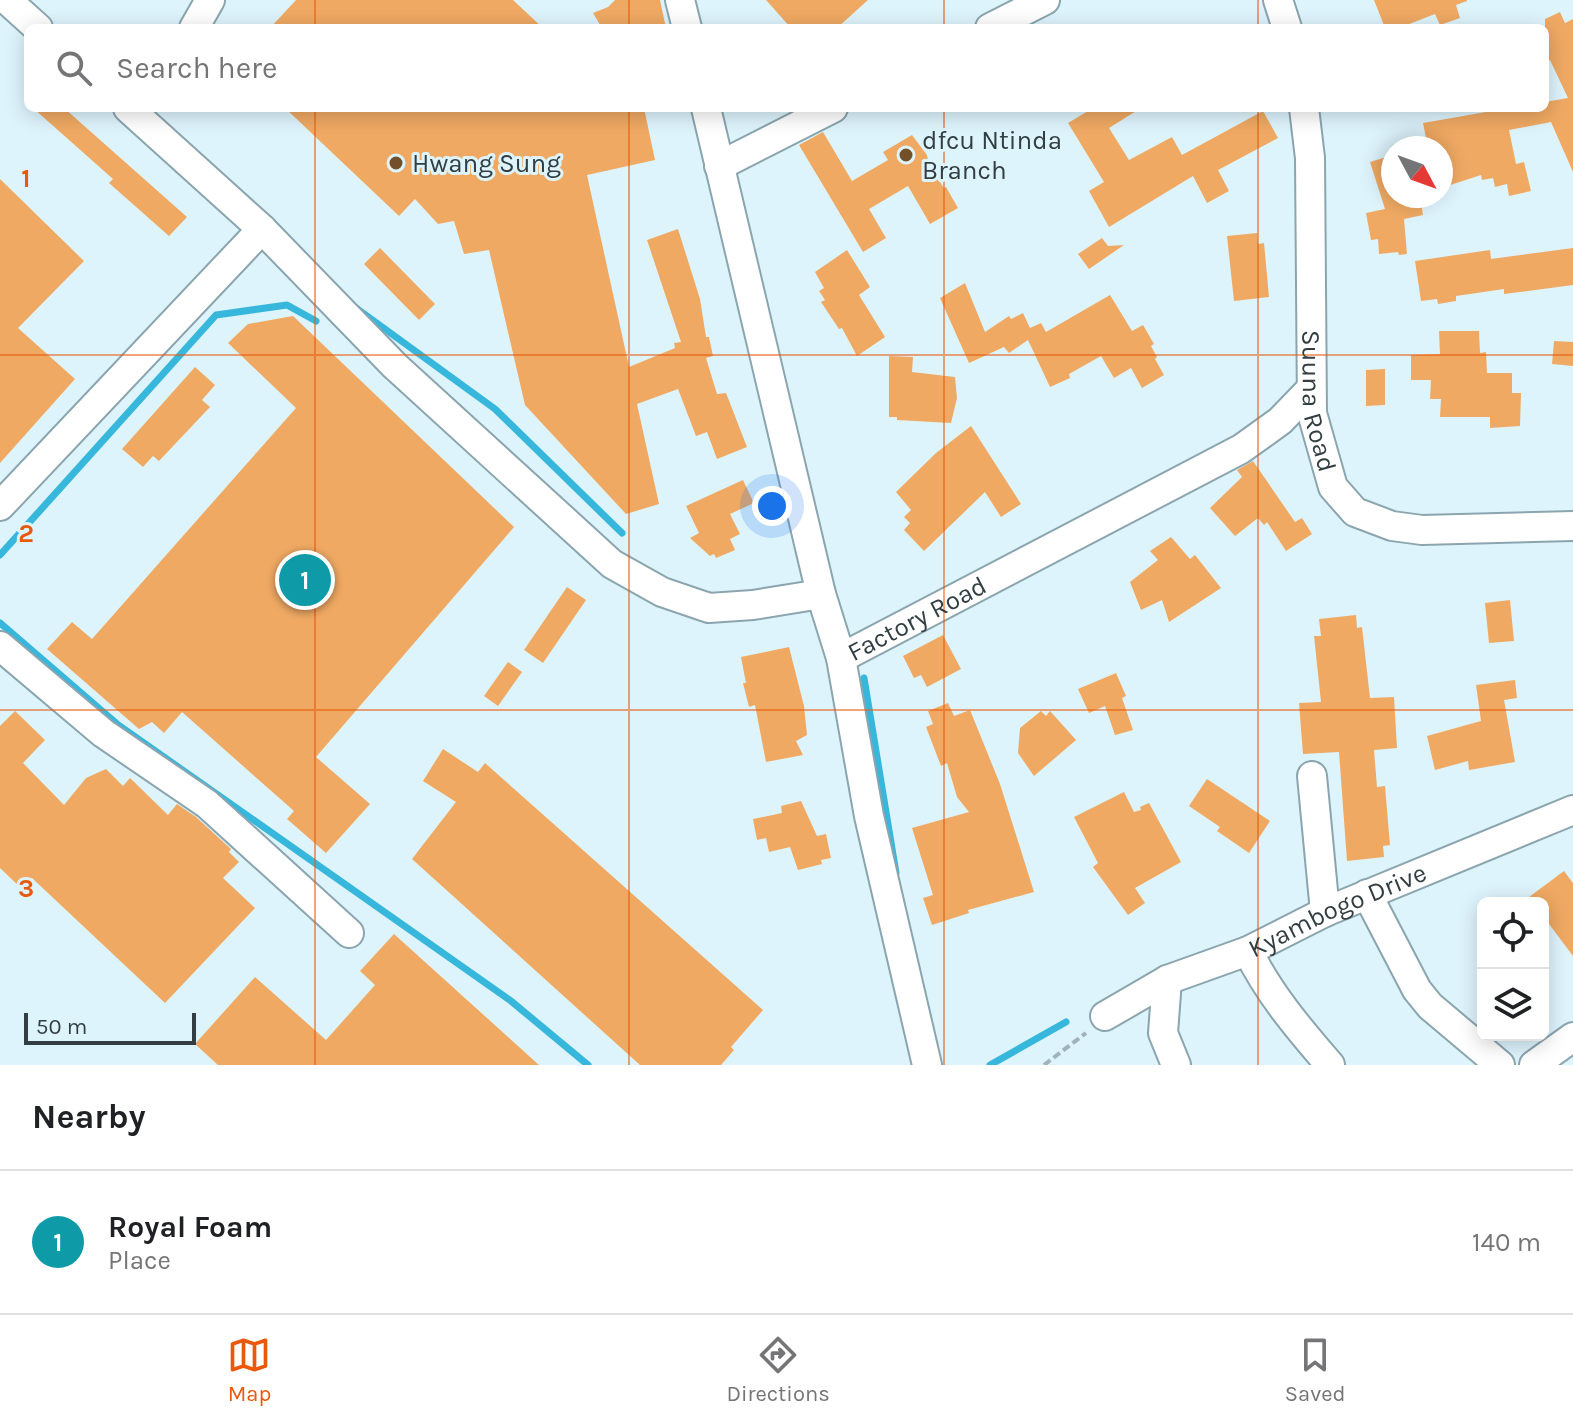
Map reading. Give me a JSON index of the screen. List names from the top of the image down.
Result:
{
  "streets": {
    "street": ["Suuna Road", "Factory Road", "Kyambogo Drive"]
  },
  "crossings": [
    ["Suuna Road", "Factory Road"]
  ],
  "places": ["dfcu Ntinda Branch", "Hwang Sung"],
  "scale_bar": "50 m",
  "north": "bottom right",
  "page": {
    "search": "Search here",
    "pins": "1",
    "scale": "50 m",
    "heading": "Nearby",
    "list": [
      {
        "mark": "1",
        "name": "Royal Foam",
        "note": "Place",
        "value": "140 m"
      }
    ],
    "nav": ["Map", "Directions", "Saved"]
  },
  "grid": {
    "rows": ["1", "2", "3"]
  }
}
